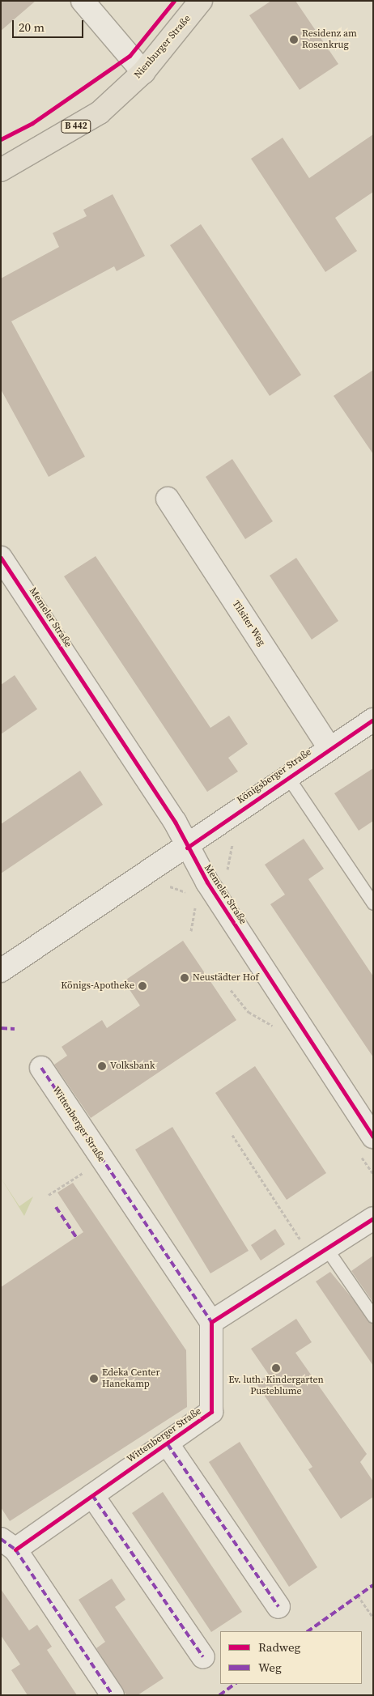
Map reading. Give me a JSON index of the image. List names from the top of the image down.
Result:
{
  "streets": {
    "main road": ["Nienburger Straße", "B 442"],
    "street": [
      "Memeler Straße",
      "Tilsiter Weg",
      "Königsberger Straße",
      "Wittenberger Straße"
    ]
  },
  "crossings": [
    ["Memeler Straße", "Königsberger Straße"],
    ["Tilsiter Weg", "Königsberger Straße"]
  ],
  "places": [
    "Residenz am Rosenkrug",
    "Neustädter Hof",
    "Königs-Apotheke",
    "Volksbank",
    "Ev. luth. Kindergarten Pusteblume",
    "Edeka Center Hanekamp"
  ],
  "legend": ["Radweg", "Weg"],
  "scale_bar": "20 m"
}
